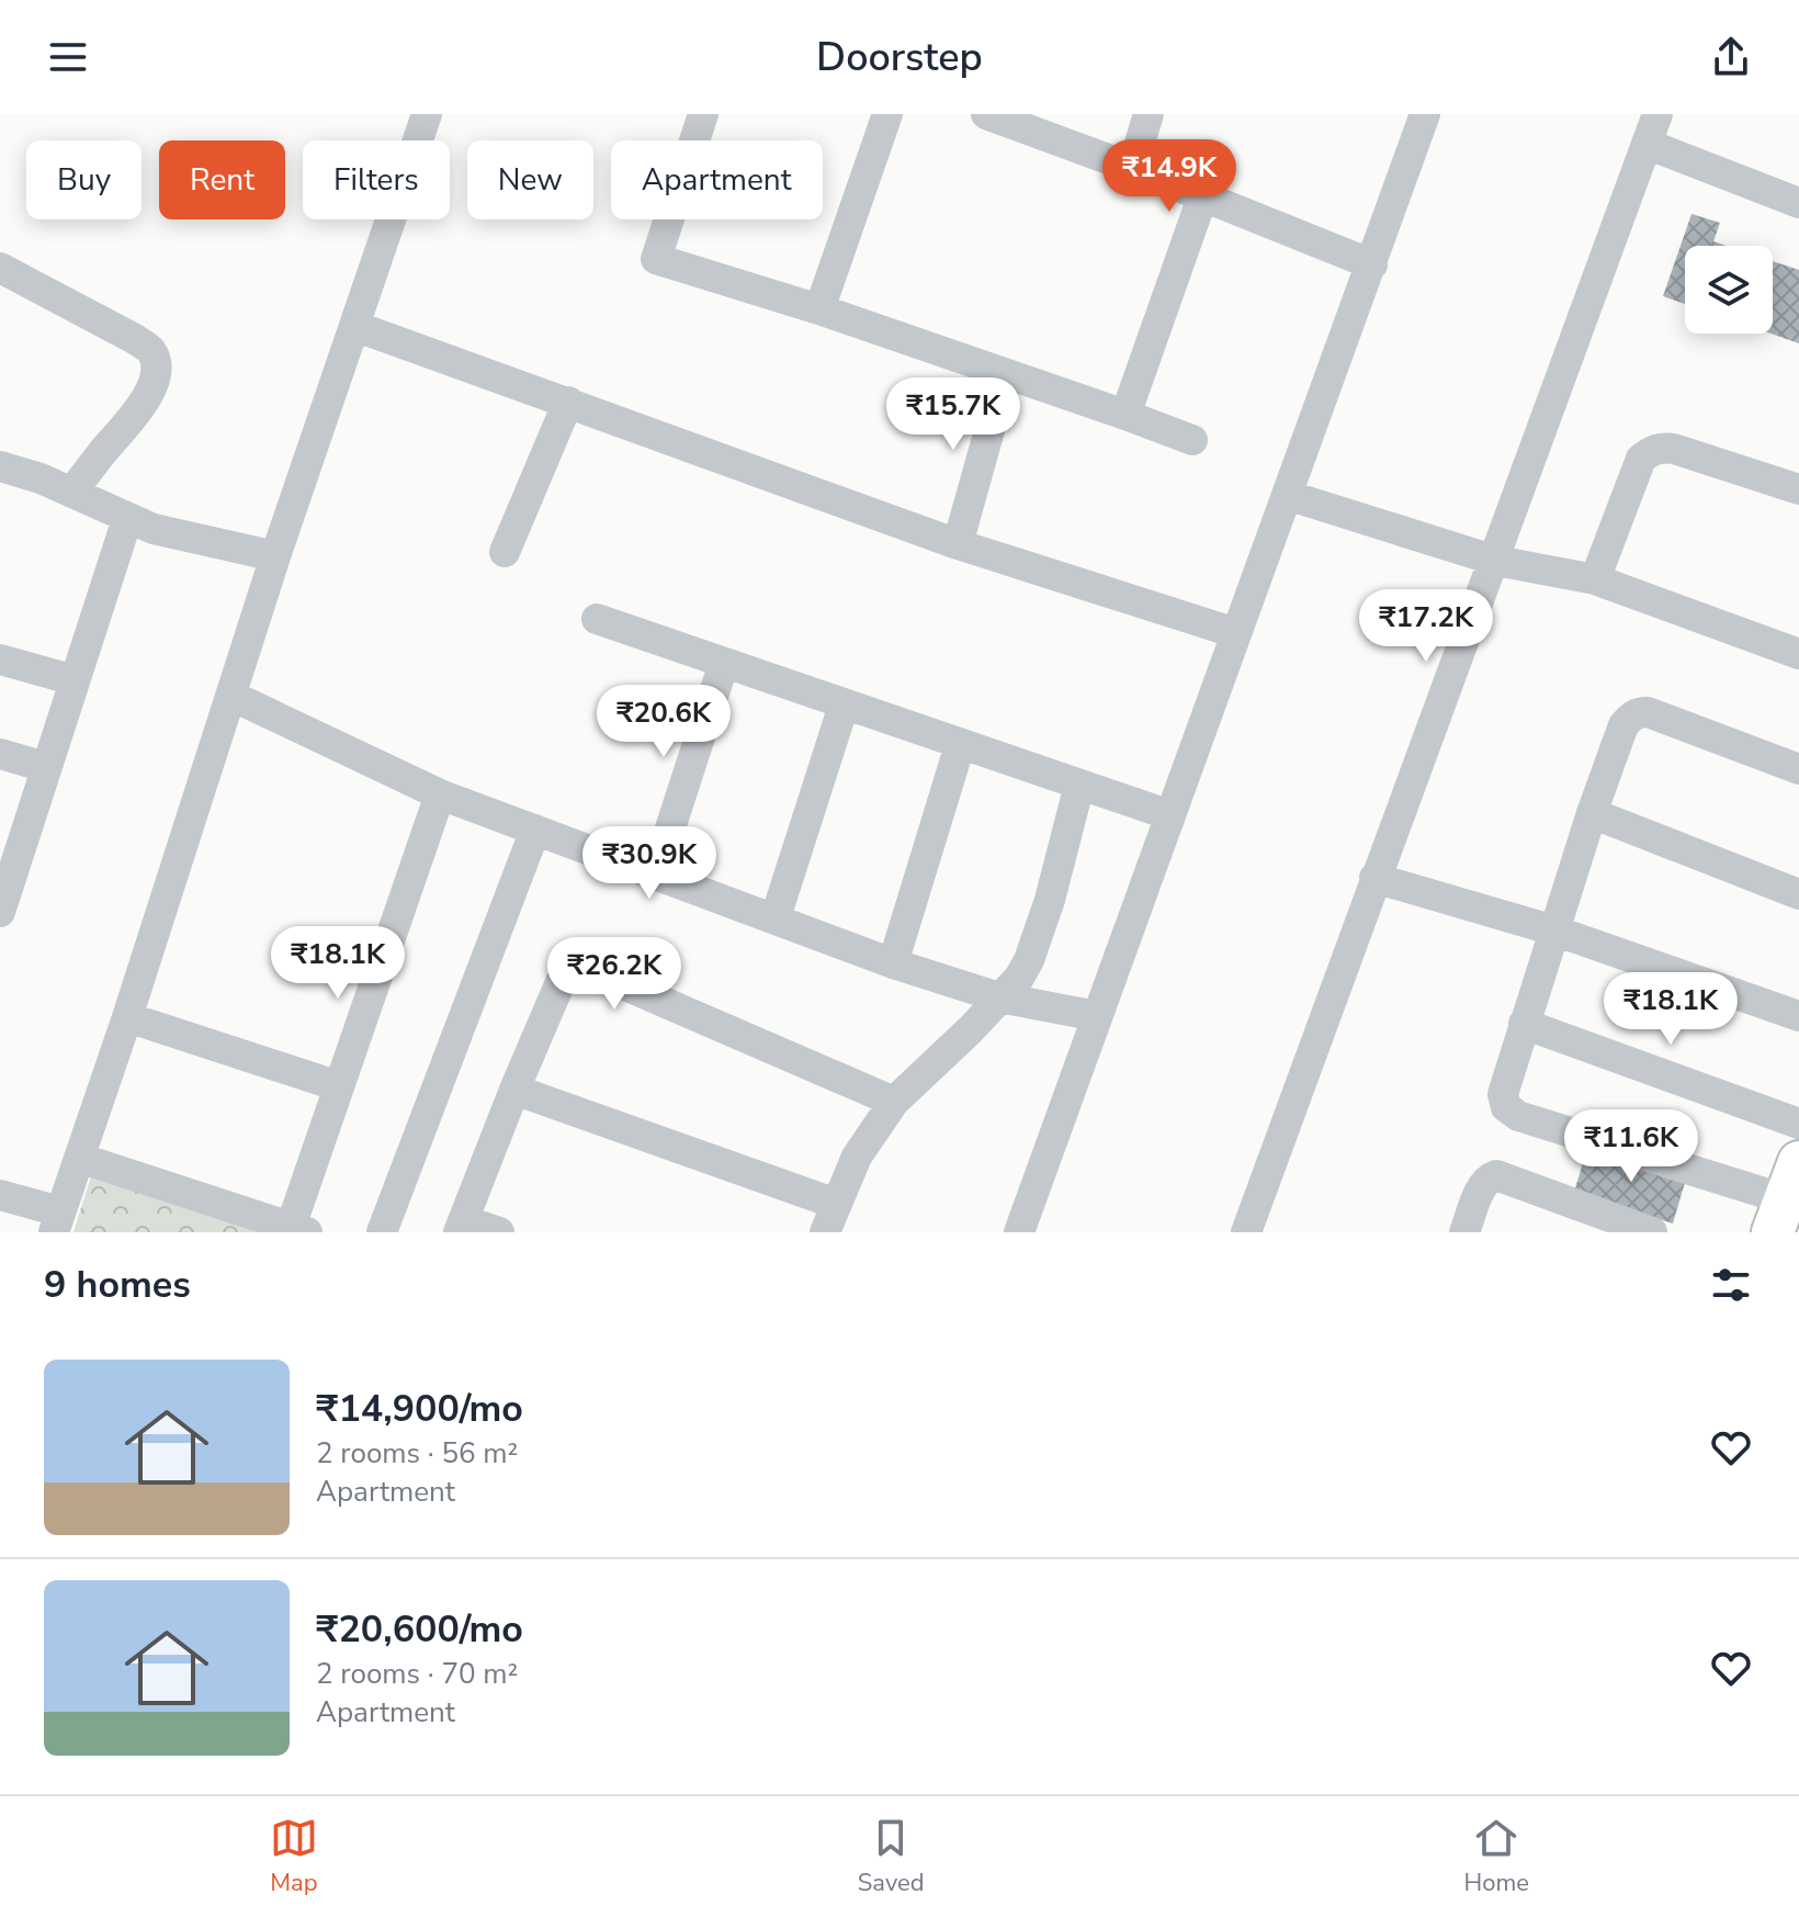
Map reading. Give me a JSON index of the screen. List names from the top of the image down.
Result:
{
  "page": {
    "header": "Doorstep",
    "price": [
      "₹14.9K",
      "₹15.7K",
      "₹17.2K",
      "₹20.6K",
      "₹30.9K",
      "₹18.1K",
      "₹26.2K",
      "₹18.1K",
      "₹11.6K"
    ],
    "chip": [
      "Buy",
      "Rent",
      "Filters",
      "New",
      "Apartment"
    ],
    "heading": "9 homes",
    "list": [
      {
        "name": "₹14,900/mo",
        "note": "2 rooms · 56 m² · Apartment"
      },
      {
        "name": "₹20,600/mo",
        "note": "2 rooms · 70 m² · Apartment"
      }
    ],
    "tabs": ["Map", "Saved", "Home"]
  }
}
